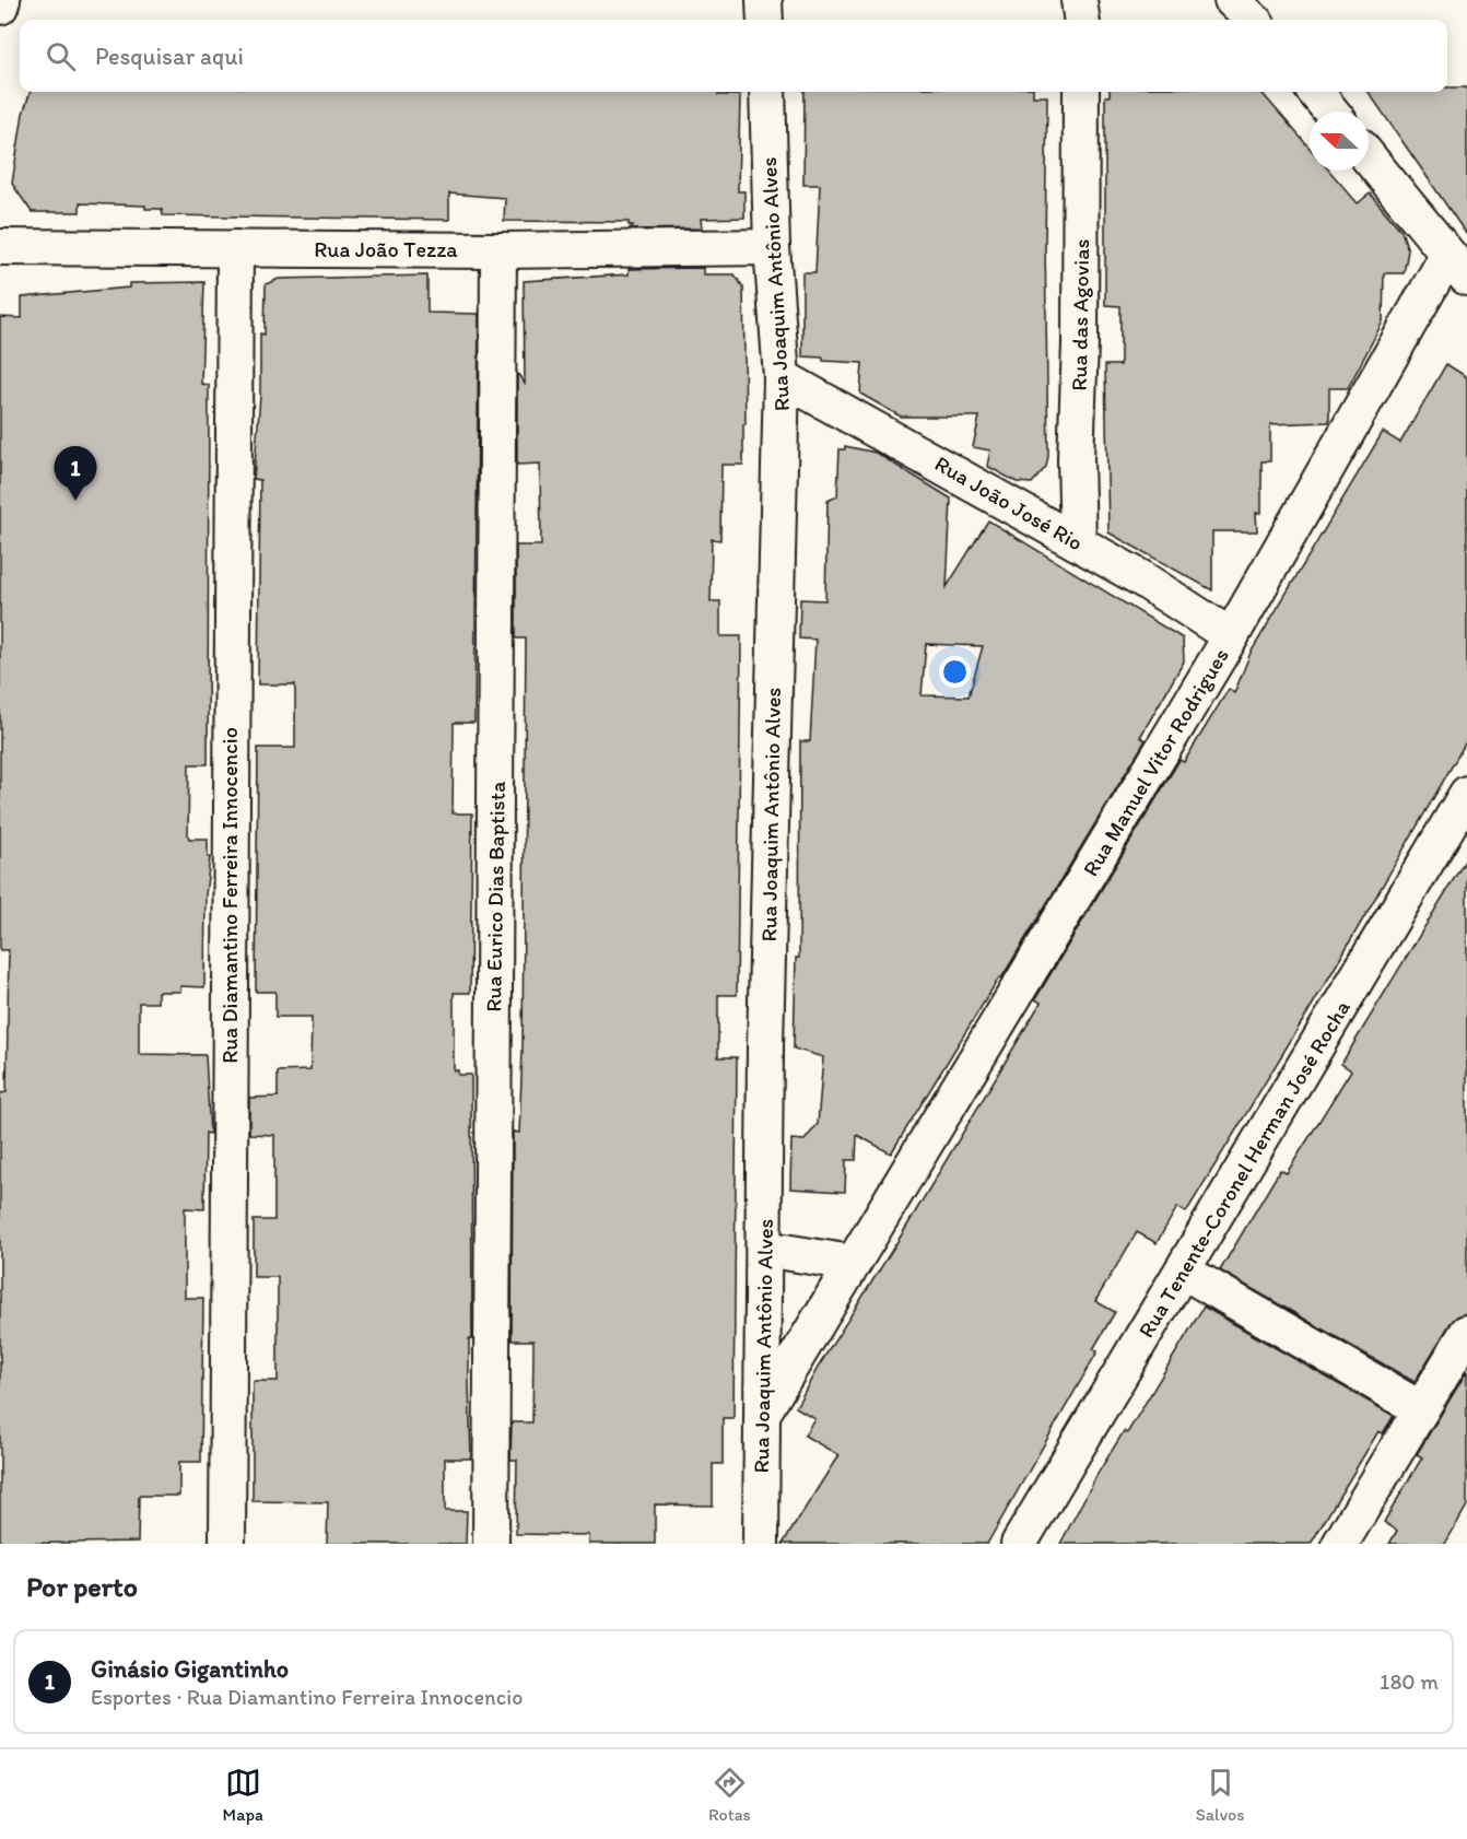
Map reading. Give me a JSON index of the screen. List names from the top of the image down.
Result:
{
  "streets": {
    "street": [
      "Rua João Tezza",
      "Rua Joaquim Antônio Alves",
      "Rua das Agovias",
      "Rua João José Rio",
      "Rua Manuel Vitor Rodrigues",
      "Rua Diamantino Ferreira Innocencio",
      "Rua Eurico Dias Baptista",
      "Rua Tenente-Coronel Herman José Rocha"
    ]
  },
  "crossings": [
    ["Rua João Tezza", "Rua Joaquim Antônio Alves"],
    ["Rua João Tezza", "Rua Diamantino Ferreira Innocencio"],
    ["Rua João Tezza", "Rua Eurico Dias Baptista"],
    ["Rua Joaquim Antônio Alves", "Rua João José Rio"],
    ["Rua Joaquim Antônio Alves", "Rua Manuel Vitor Rodrigues"],
    ["Rua das Agovias", "Rua João José Rio"],
    ["Rua João José Rio", "Rua Manuel Vitor Rodrigues"]
  ],
  "north": "left",
  "page": {
    "search": "Pesquisar aqui",
    "pins": "1",
    "heading": "Por perto",
    "list": [
      {
        "mark": "1",
        "name": "Ginásio Gigantinho",
        "note": "Esportes · Rua Diamantino Ferreira Innocencio",
        "value": "180 m"
      }
    ],
    "nav": ["Mapa", "Rotas", "Salvos"]
  }
}
